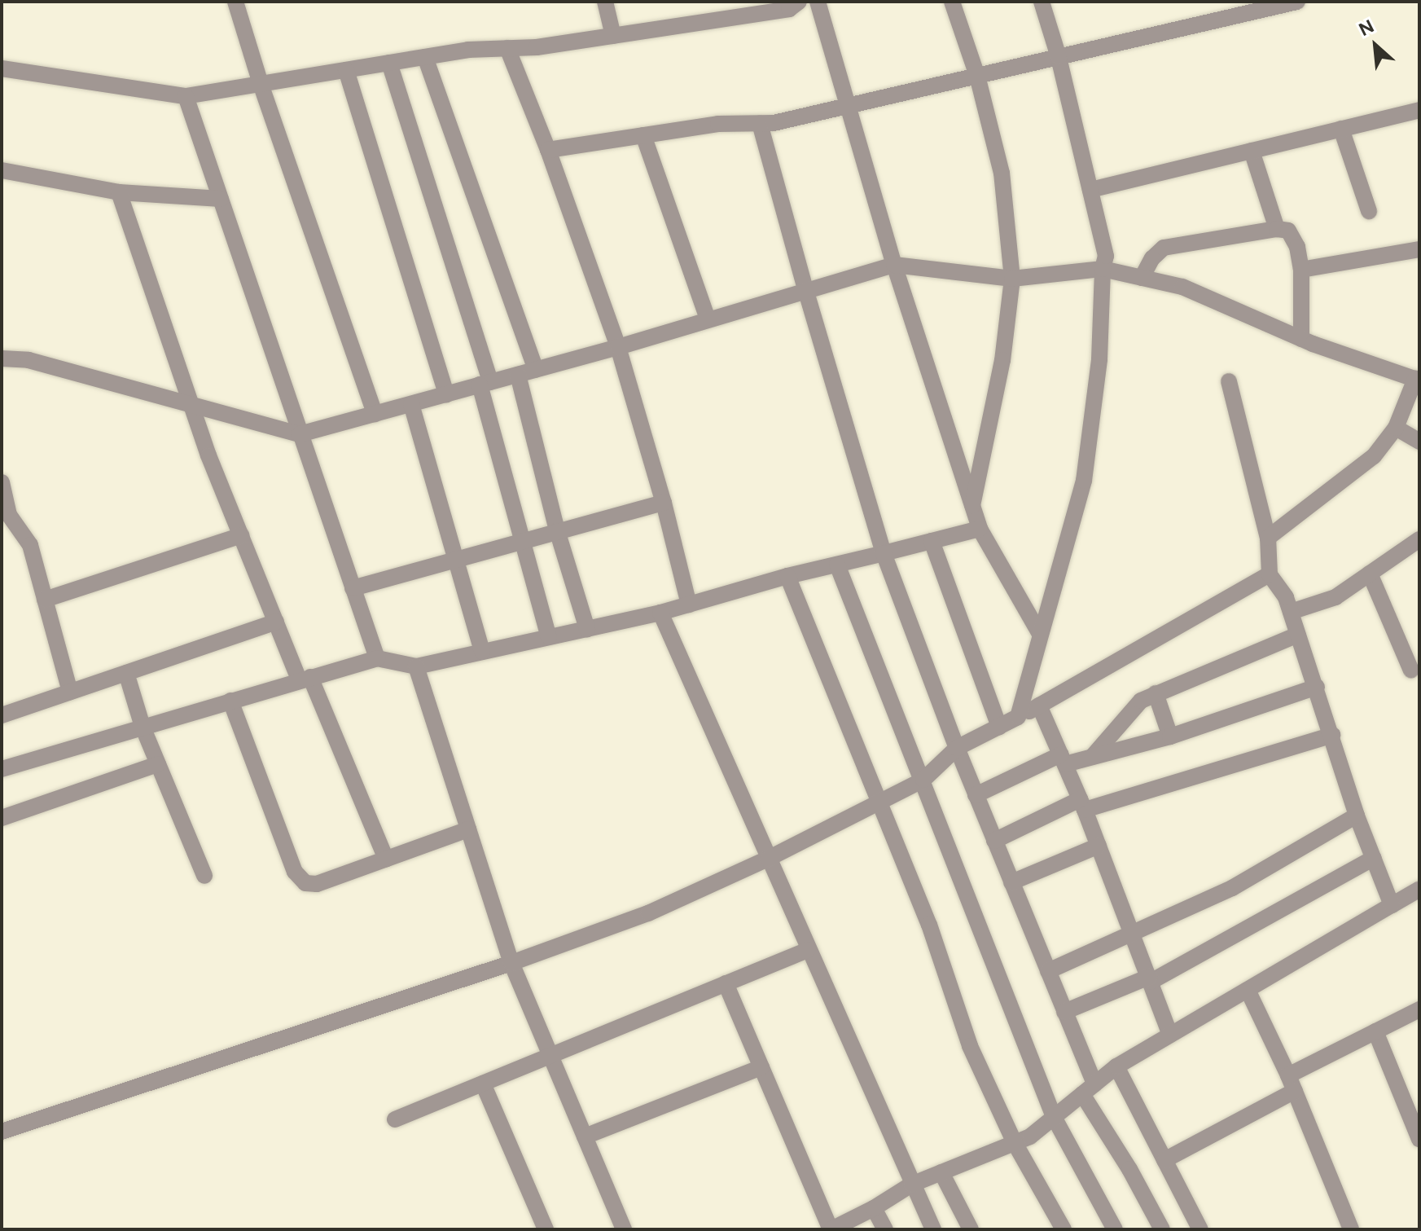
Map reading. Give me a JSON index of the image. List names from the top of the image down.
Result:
{
  "north": "top left"
}
